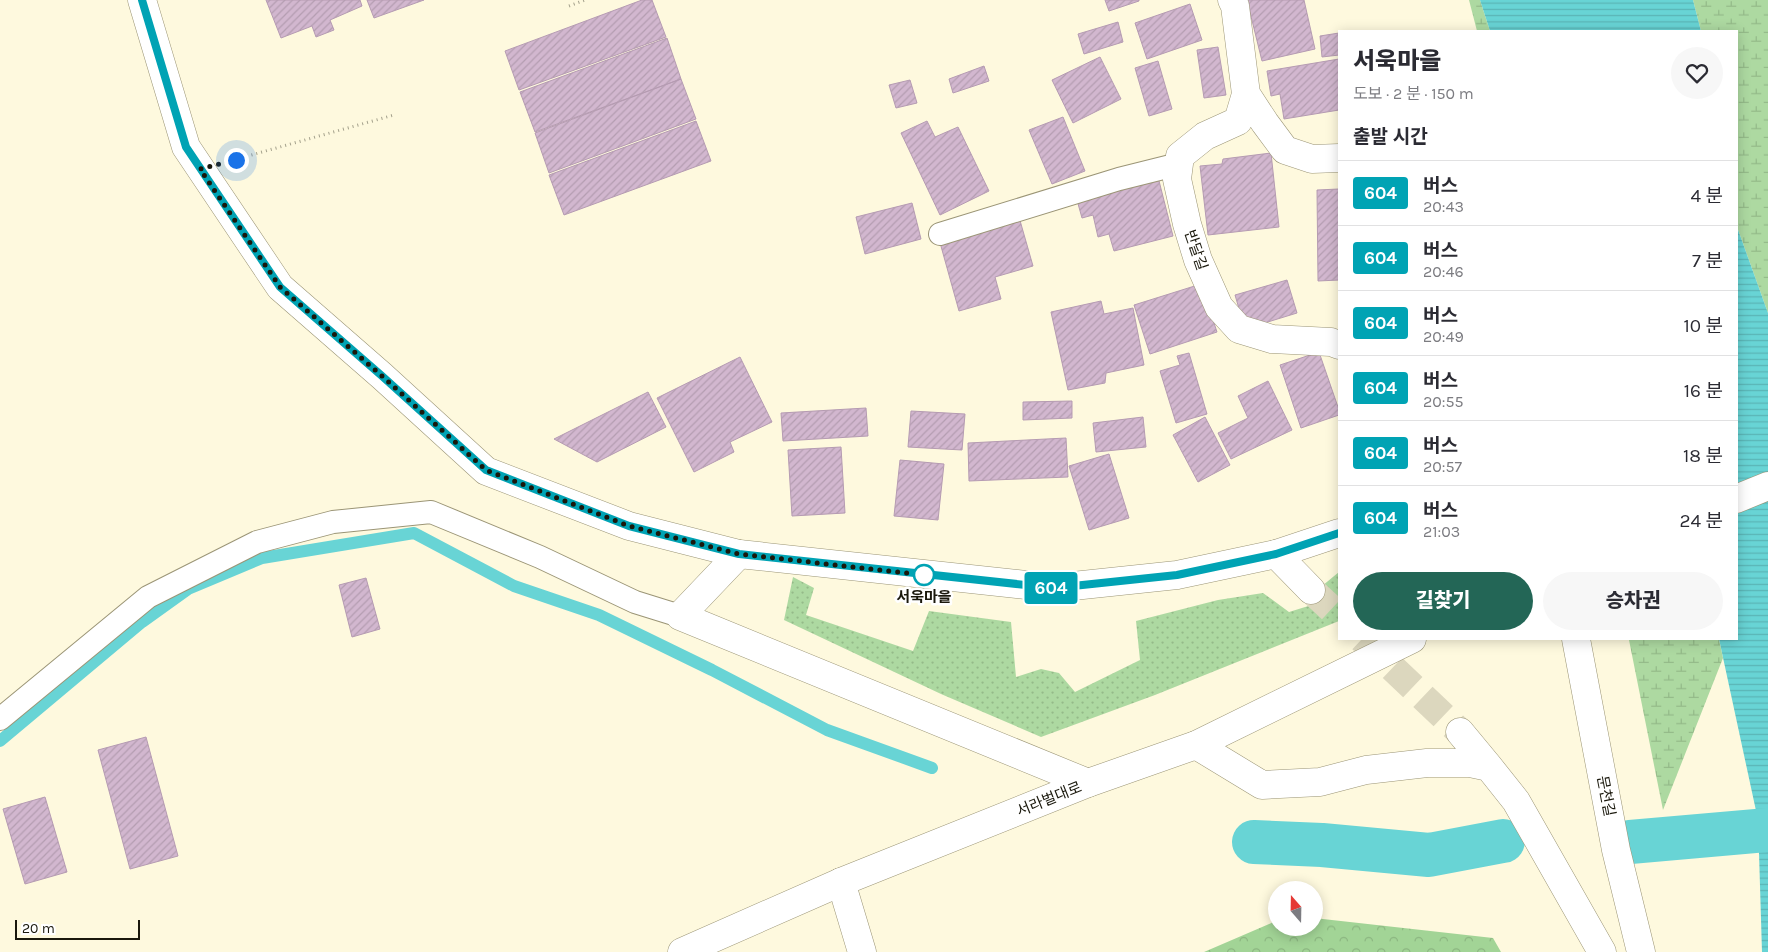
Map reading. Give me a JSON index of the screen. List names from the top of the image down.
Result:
{
  "streets": {
    "street": ["반달길", "문천길", "서라벌대로"]
  },
  "places": ["서욱마을"],
  "lines": ["bus line 604"],
  "scale_bar": "20 m",
  "north": "top",
  "page": {
    "on_map": "604",
    "heading": [
      ["서욱마을", "도보 · 2 분 · 150 m"],
      "출발 시간"
    ],
    "list": [
      {
        "mark": "604",
        "name": "버스",
        "note": "20:43",
        "value": "4 분"
      },
      {
        "mark": "604",
        "name": "버스",
        "note": "20:46",
        "value": "7 분"
      },
      {
        "mark": "604",
        "name": "버스",
        "note": "20:49",
        "value": "10 분"
      },
      {
        "mark": "604",
        "name": "버스",
        "note": "20:55",
        "value": "16 분"
      },
      {
        "mark": "604",
        "name": "버스",
        "note": "20:57",
        "value": "18 분"
      },
      {
        "mark": "604",
        "name": "버스",
        "note": "21:03",
        "value": "24 분"
      }
    ],
    "buttons": ["길찾기", "승차권"],
    "scale": "20 m"
  }
}
